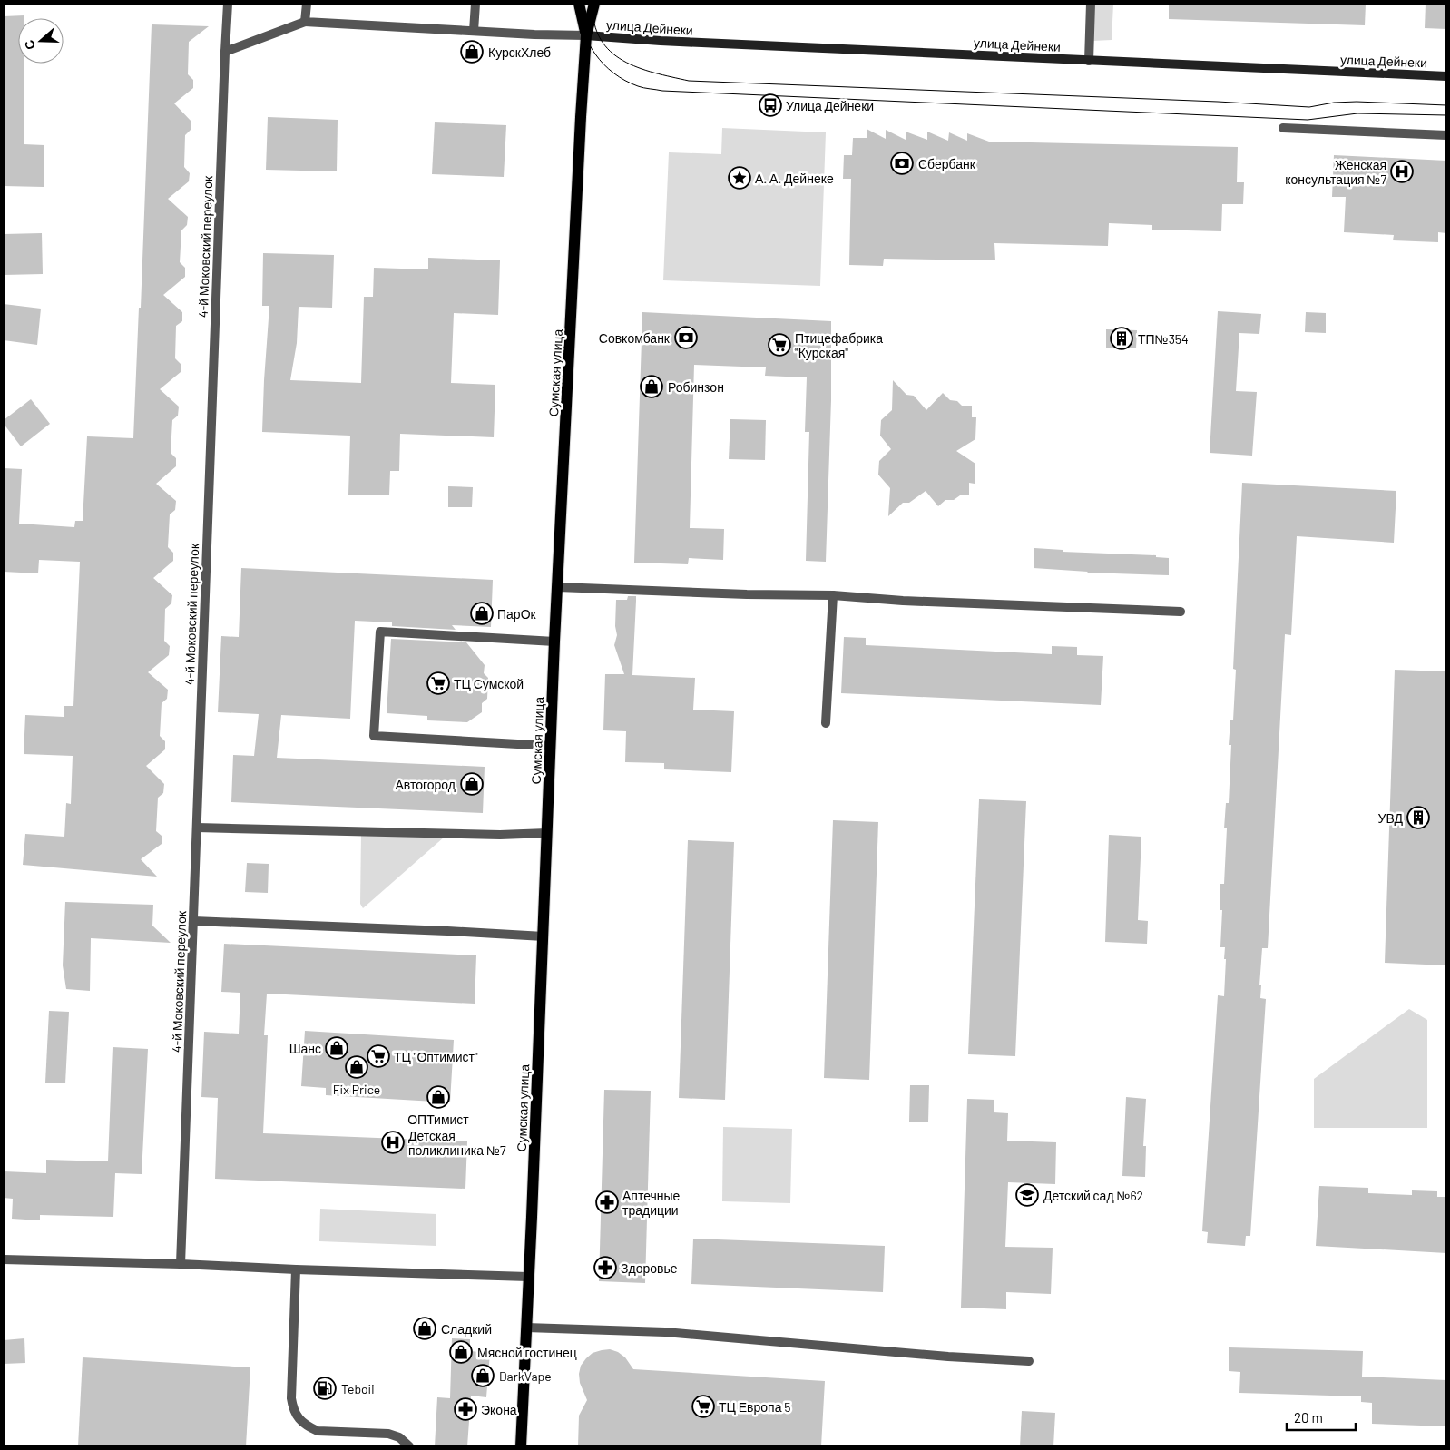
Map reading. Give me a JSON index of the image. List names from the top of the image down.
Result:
{
  "streets": {
    "main road": ["улица Дейнеки", "Сумская улица"],
    "street": ["4-й Моковский переулок"]
  },
  "crossings": [
    ["улица Дейнеки", "Сумская улица"]
  ],
  "places": {
    "shop": [
      "КурскХлеб",
      "Робинзон",
      "ПарОк",
      "Автогород",
      "Шанс",
      "Fix Price",
      "ОПТимист",
      "Сладкий",
      "Мясной гостинец",
      "DarkVape"
    ],
    "bus stop": ["Улица Дейнеки"],
    "bank": ["Сбербанк", "Совкомбанк"],
    "hospital": ["Женская консультация №7", "Детская поликлиника №7"],
    "place": ["А. А. Дейнеке"],
    "building": ["ТП№354", "УВД"],
    "supermarket": [
      "Птицефабрика \"Курская\"",
      "ТЦ Сумской",
      "ТЦ \"Оптимист\"",
      "ТЦ Европа 5"
    ],
    "school or university": ["Детский сад №62"],
    "pharmacy": ["Аптечные традиции", "Здоровье", "Экона"],
    "fuel station": ["Teboil"]
  },
  "scale_bar": "20 m",
  "north": "left"
}
